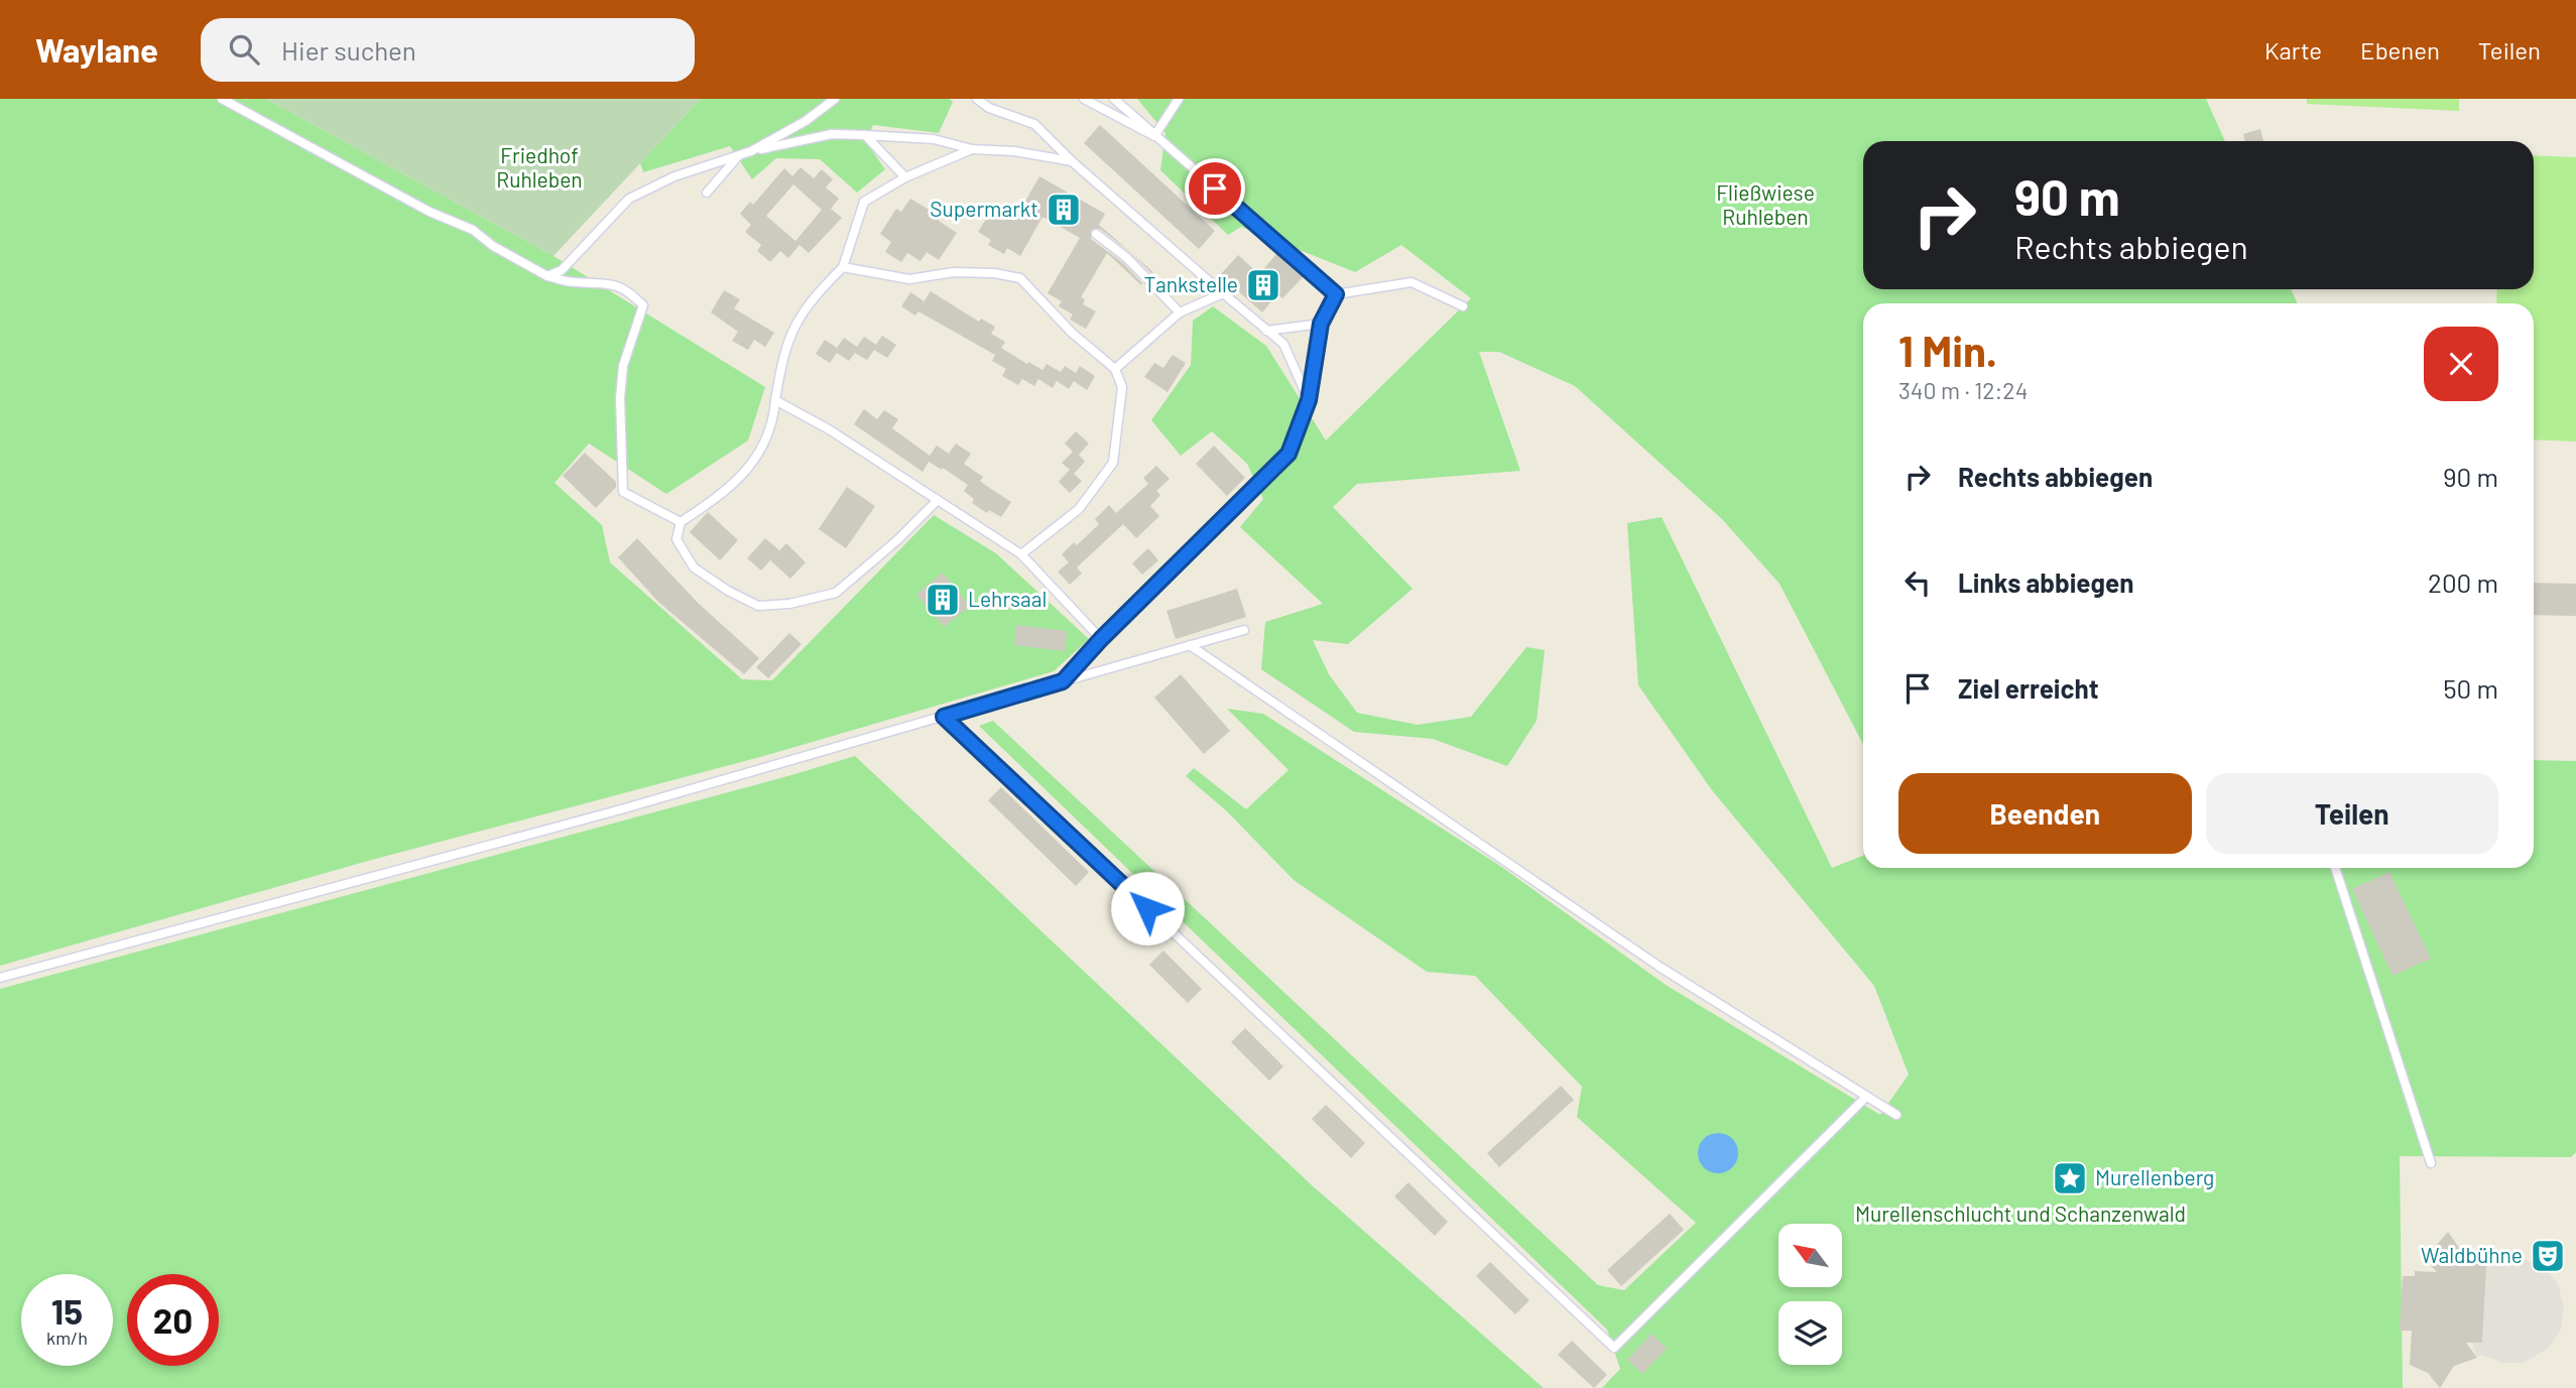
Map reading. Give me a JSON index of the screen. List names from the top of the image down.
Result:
{
  "parks": ["Friedhof Ruhleben", "Fließwiese Ruhleben", "Murellenschlucht und Schanzenwald"],
  "places": {
    "building": ["Supermarkt", "Tankstelle", "Lehrsaal"],
    "place": ["Murellenberg"],
    "theatre": ["Waldbühne"]
  },
  "north": "top left",
  "page": {
    "header": "Waylane",
    "search": "Hier suchen",
    "nav": ["Karte", "Ebenen", "Teilen"],
    "turn": ["90 m", "Rechts abbiegen"],
    "heading": ["1 Min.", "340 m · 12:24"],
    "list": [
      {
        "name": "Rechts abbiegen",
        "value": "90 m"
      },
      {
        "name": "Links abbiegen",
        "value": "200 m"
      },
      {
        "name": "Ziel erreicht",
        "value": "50 m"
      }
    ],
    "buttons": ["Beenden", "Teilen"],
    "speed": "15 km/h",
    "limit": "20"
  }
}
